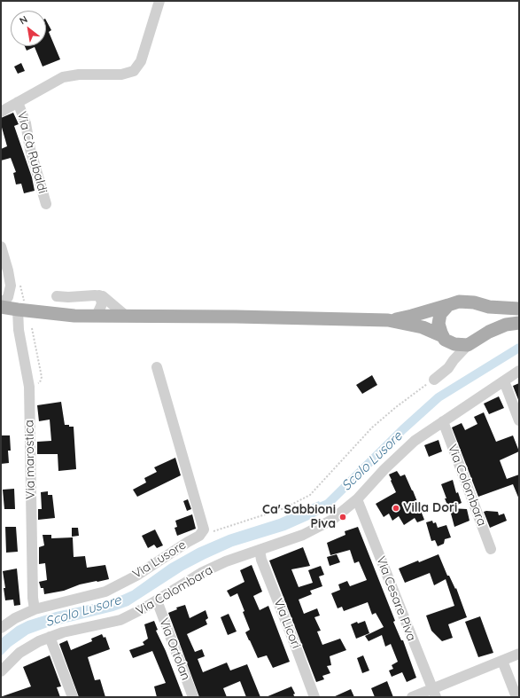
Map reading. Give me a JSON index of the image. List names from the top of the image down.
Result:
{
  "streets": {
    "street": [
      "Via Cà Rubaldi",
      "Via marostica",
      "Via Colombara",
      "Via Lusore",
      "Via Cesare Piva",
      "Via Licori",
      "Via Ortolan"
    ]
  },
  "crossings": [
    ["Via marostica", "Via Lusore"],
    ["Via Colombara", "Via Cesare Piva"],
    ["Via Colombara", "Via Licori"],
    ["Via Colombara", "Via Ortolan"]
  ],
  "water": ["Scolo Lusore"],
  "places": ["Villa Dori", "Ca' Sabbioni Piva"],
  "north": "top left"
}
